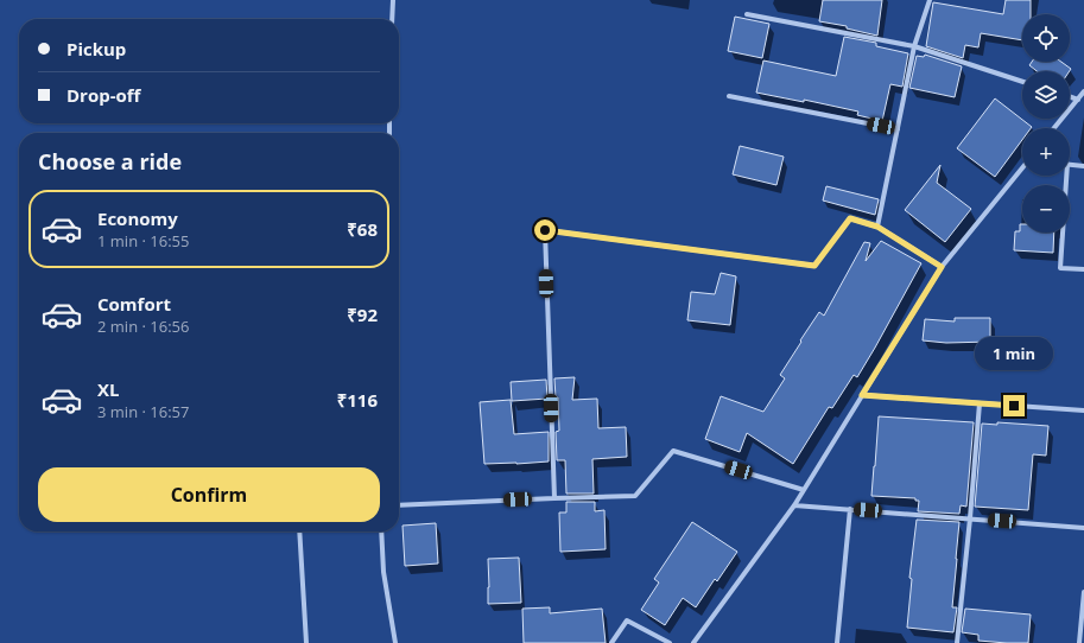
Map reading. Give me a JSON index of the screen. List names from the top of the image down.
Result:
{
  "page": {
    "map_buttons": ["+", "−"],
    "banner": ["Pickup", "Drop-off"],
    "heading": "Choose a ride",
    "list": [
      {
        "name": "Economy",
        "note": "1 min · 16:55",
        "value": "₹68"
      },
      {
        "name": "Comfort",
        "note": "2 min · 16:56",
        "value": "₹92"
      },
      {
        "name": "XL",
        "note": "3 min · 16:57",
        "value": "₹116"
      }
    ],
    "bubble": "1 min",
    "buttons": "Confirm"
  }
}
